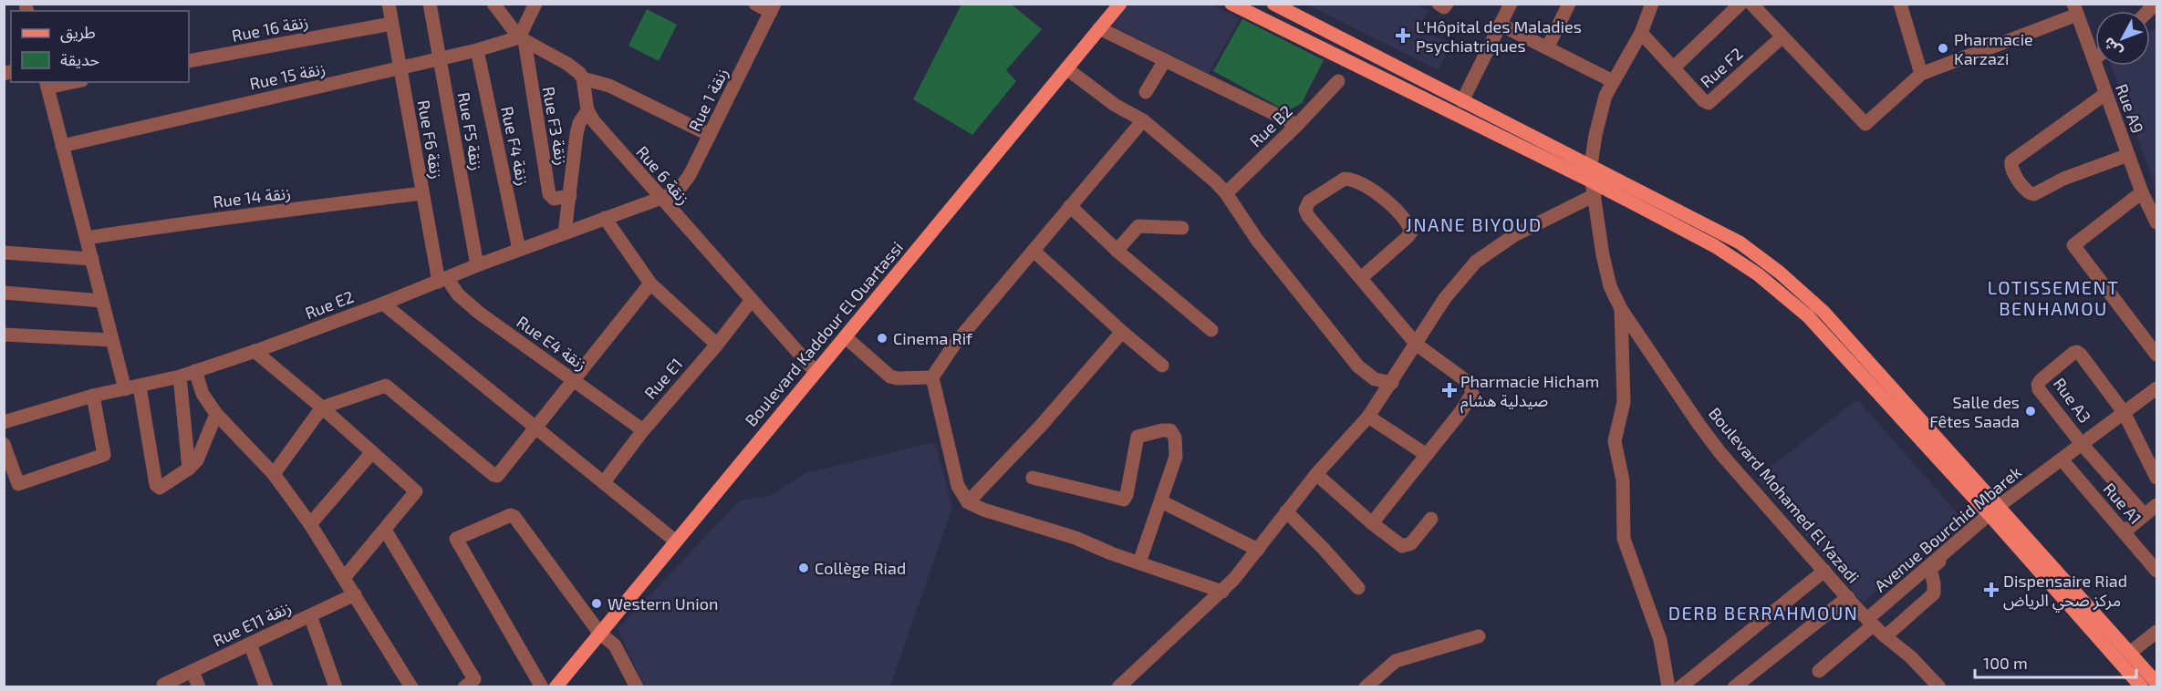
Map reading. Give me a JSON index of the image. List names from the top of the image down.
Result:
{
  "streets": {
    "main road": ["Boulevard Kaddour El Ouartassi"],
    "street": [
      "Rue 16 زنقة",
      "Rue F2",
      "Rue 15 زنقة",
      "Rue 1 زنقة",
      "Rue A9",
      "Rue F3 زنقة",
      "Rue B2",
      "Rue F5 زنقة",
      "Rue F6 زنقة",
      "Rue F4 زنقة",
      "Rue 6 زنقة",
      "Rue 14 زنقة",
      "Rue E2",
      "Rue E4 زنقة",
      "Rue E1",
      "Rue A3",
      "Boulevard Mohamed El Yazadi",
      "Rue A1",
      "Avenue Bourchid Mbarek",
      "Rue E11 زنقة"
    ]
  },
  "crossings": [
    ["Rue 16 زنقة", "Rue F6 زنقة"],
    ["Rue F2", "Boulevard Mohamed El Yazadi"],
    ["Rue 15 زنقة", "Rue F3 زنقة"],
    ["Rue 15 زنقة", "Rue F5 زنقة"],
    ["Rue 15 زنقة", "Rue F6 زنقة"],
    ["Rue 15 زنقة", "Rue F4 زنقة"],
    ["Rue 1 زنقة", "Rue 6 زنقة"],
    ["Rue 1 زنقة", "Rue E2"],
    ["Rue F5 زنقة", "Rue E2"],
    ["Rue F6 زنقة", "Rue 14 زنقة"],
    ["Rue F6 زنقة", "Rue E2"],
    ["Rue F6 زنقة", "Rue E4 زنقة"],
    ["Rue F4 زنقة", "Rue E2"],
    ["Rue 6 زنقة", "Rue E2"],
    ["Rue 6 زنقة", "Boulevard Kaddour El Ouartassi"],
    ["Rue 6 زنقة", "Rue E1"],
    ["Rue E2", "Rue E4 زنقة"],
    ["Rue E4 زنقة", "Rue E1"],
    ["Rue A3", "Avenue Bourchid Mbarek"],
    ["Boulevard Mohamed El Yazadi", "Avenue Bourchid Mbarek"],
    ["Rue A1", "Avenue Bourchid Mbarek"]
  ],
  "districts": ["JNANE BIYOUD", "LOTISSEMENT BENHAMOU", "DERB BERRAHMOUN"],
  "places": {
    "health": ["L'Hôpital des Maladies Psychiatriques", "Pharmacie Hicham صيدلية هشام", "Dispensaire Riad مركز صحي الرياض"],
    "other": [
      "Pharmacie Karzazi",
      "Cinema Rif",
      "Salle des Fêtes Saada",
      "Collège Riad",
      "Western Union"
    ]
  },
  "legend": ["طريق", "حديقة"],
  "scale_bar": "100 m",
  "north": "bottom left"
}
